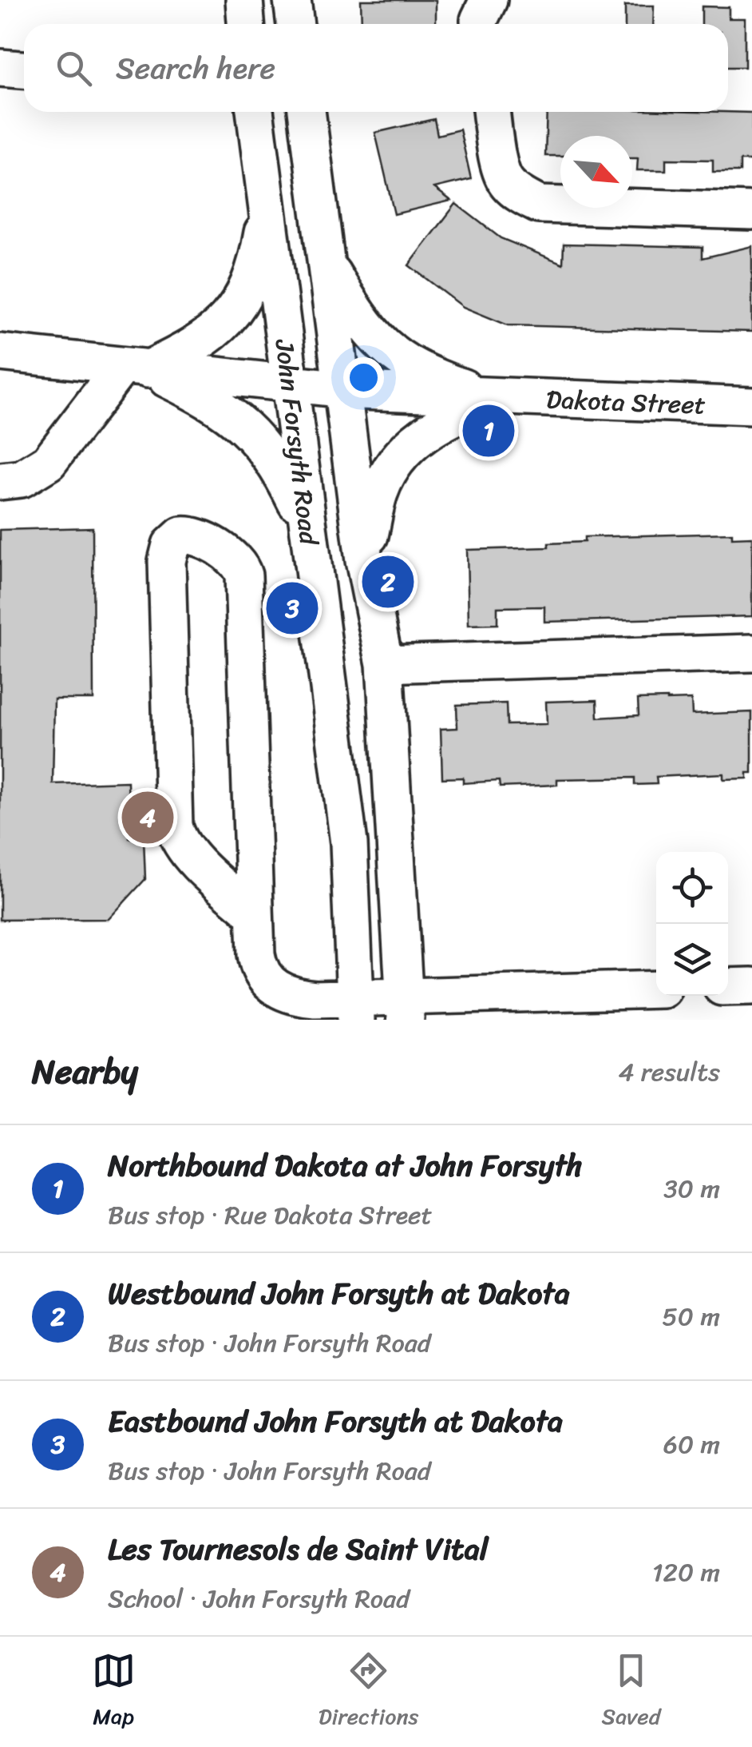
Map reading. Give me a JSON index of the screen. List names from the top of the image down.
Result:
{
  "streets": {
    "street": ["Dakota Street", "John Forsyth Road"]
  },
  "crossings": [
    ["Dakota Street", "John Forsyth Road"]
  ],
  "north": "bottom right",
  "page": {
    "search": "Search here",
    "pins": [
      "1",
      "2",
      "3",
      "4"
    ],
    "heading": ["Nearby", "4 results"],
    "list": [
      {
        "mark": "1",
        "name": "Northbound Dakota at John Forsyth",
        "note": "Bus stop · Rue Dakota Street",
        "value": "30 m"
      },
      {
        "mark": "2",
        "name": "Westbound John Forsyth at Dakota",
        "note": "Bus stop · John Forsyth Road",
        "value": "50 m"
      },
      {
        "mark": "3",
        "name": "Eastbound John Forsyth at Dakota",
        "note": "Bus stop · John Forsyth Road",
        "value": "60 m"
      },
      {
        "mark": "4",
        "name": "Les Tournesols de Saint Vital",
        "note": "School · John Forsyth Road",
        "value": "120 m"
      }
    ],
    "nav": ["Map", "Directions", "Saved"]
  }
}
